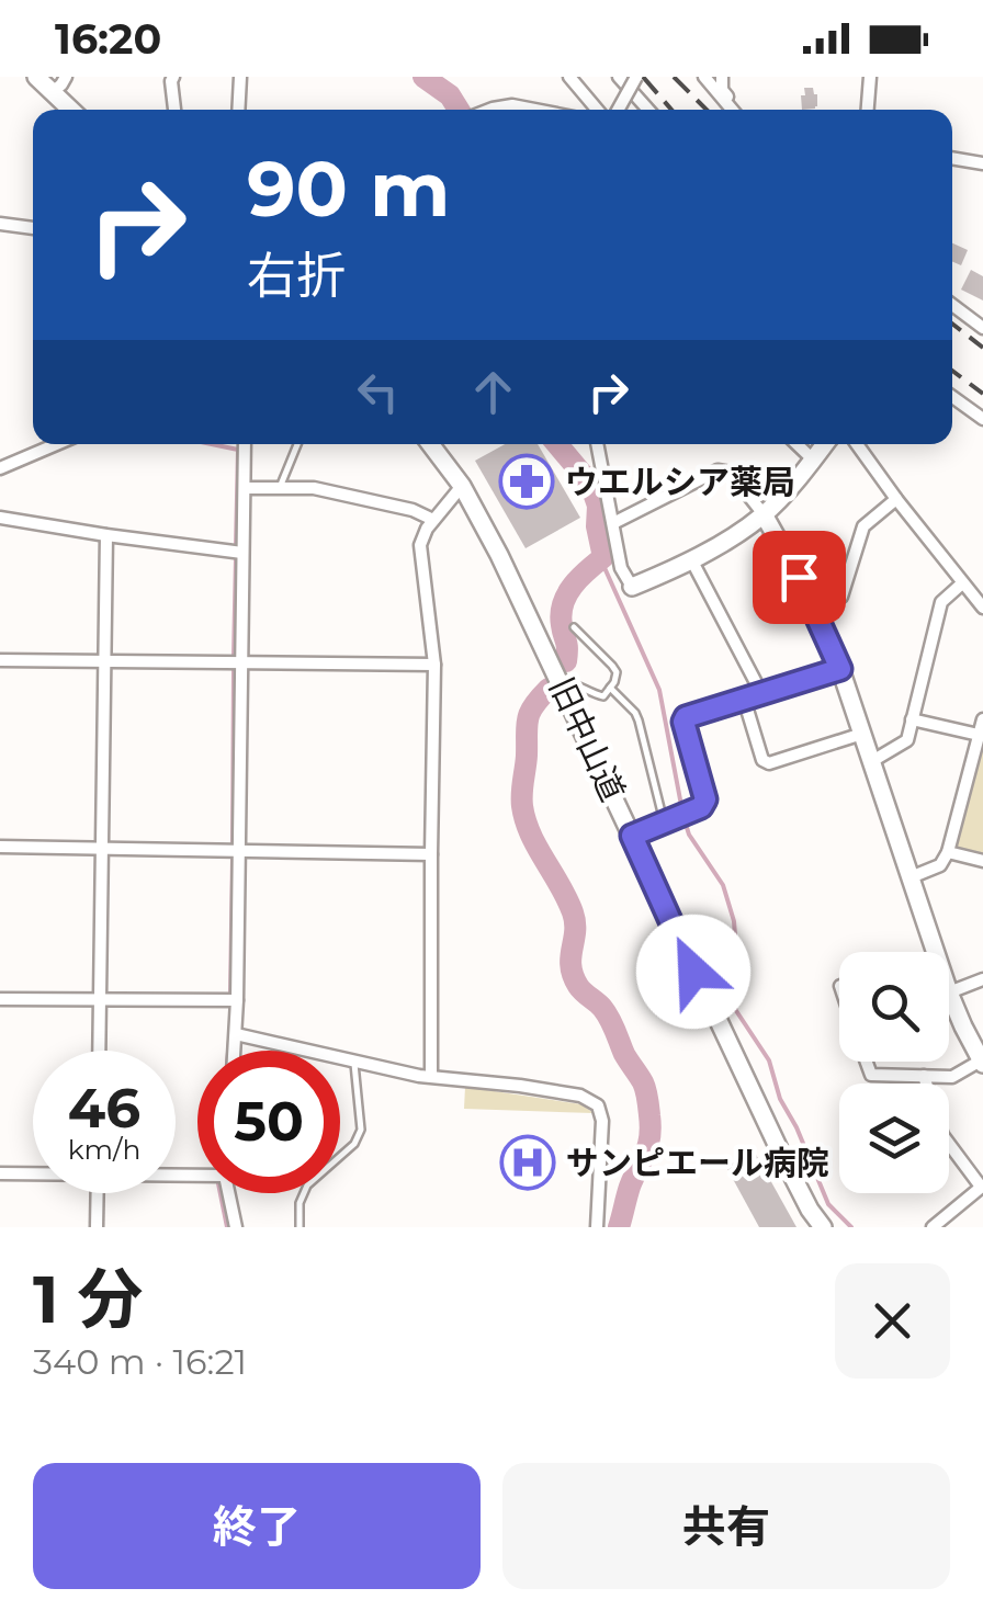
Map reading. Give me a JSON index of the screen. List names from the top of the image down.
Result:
{
  "streets": {
    "main road": ["旧中山道"]
  },
  "places": {
    "pharmacy": ["ウエルシア薬局"],
    "hospital": ["サンピエール病院"]
  },
  "page": {
    "status": "16:20",
    "turn": ["90 m", "右折"],
    "speed": "46 km/h",
    "limit": "50",
    "heading": ["1 分", "340 m · 16:21"],
    "buttons": ["終了", "共有"]
  }
}
